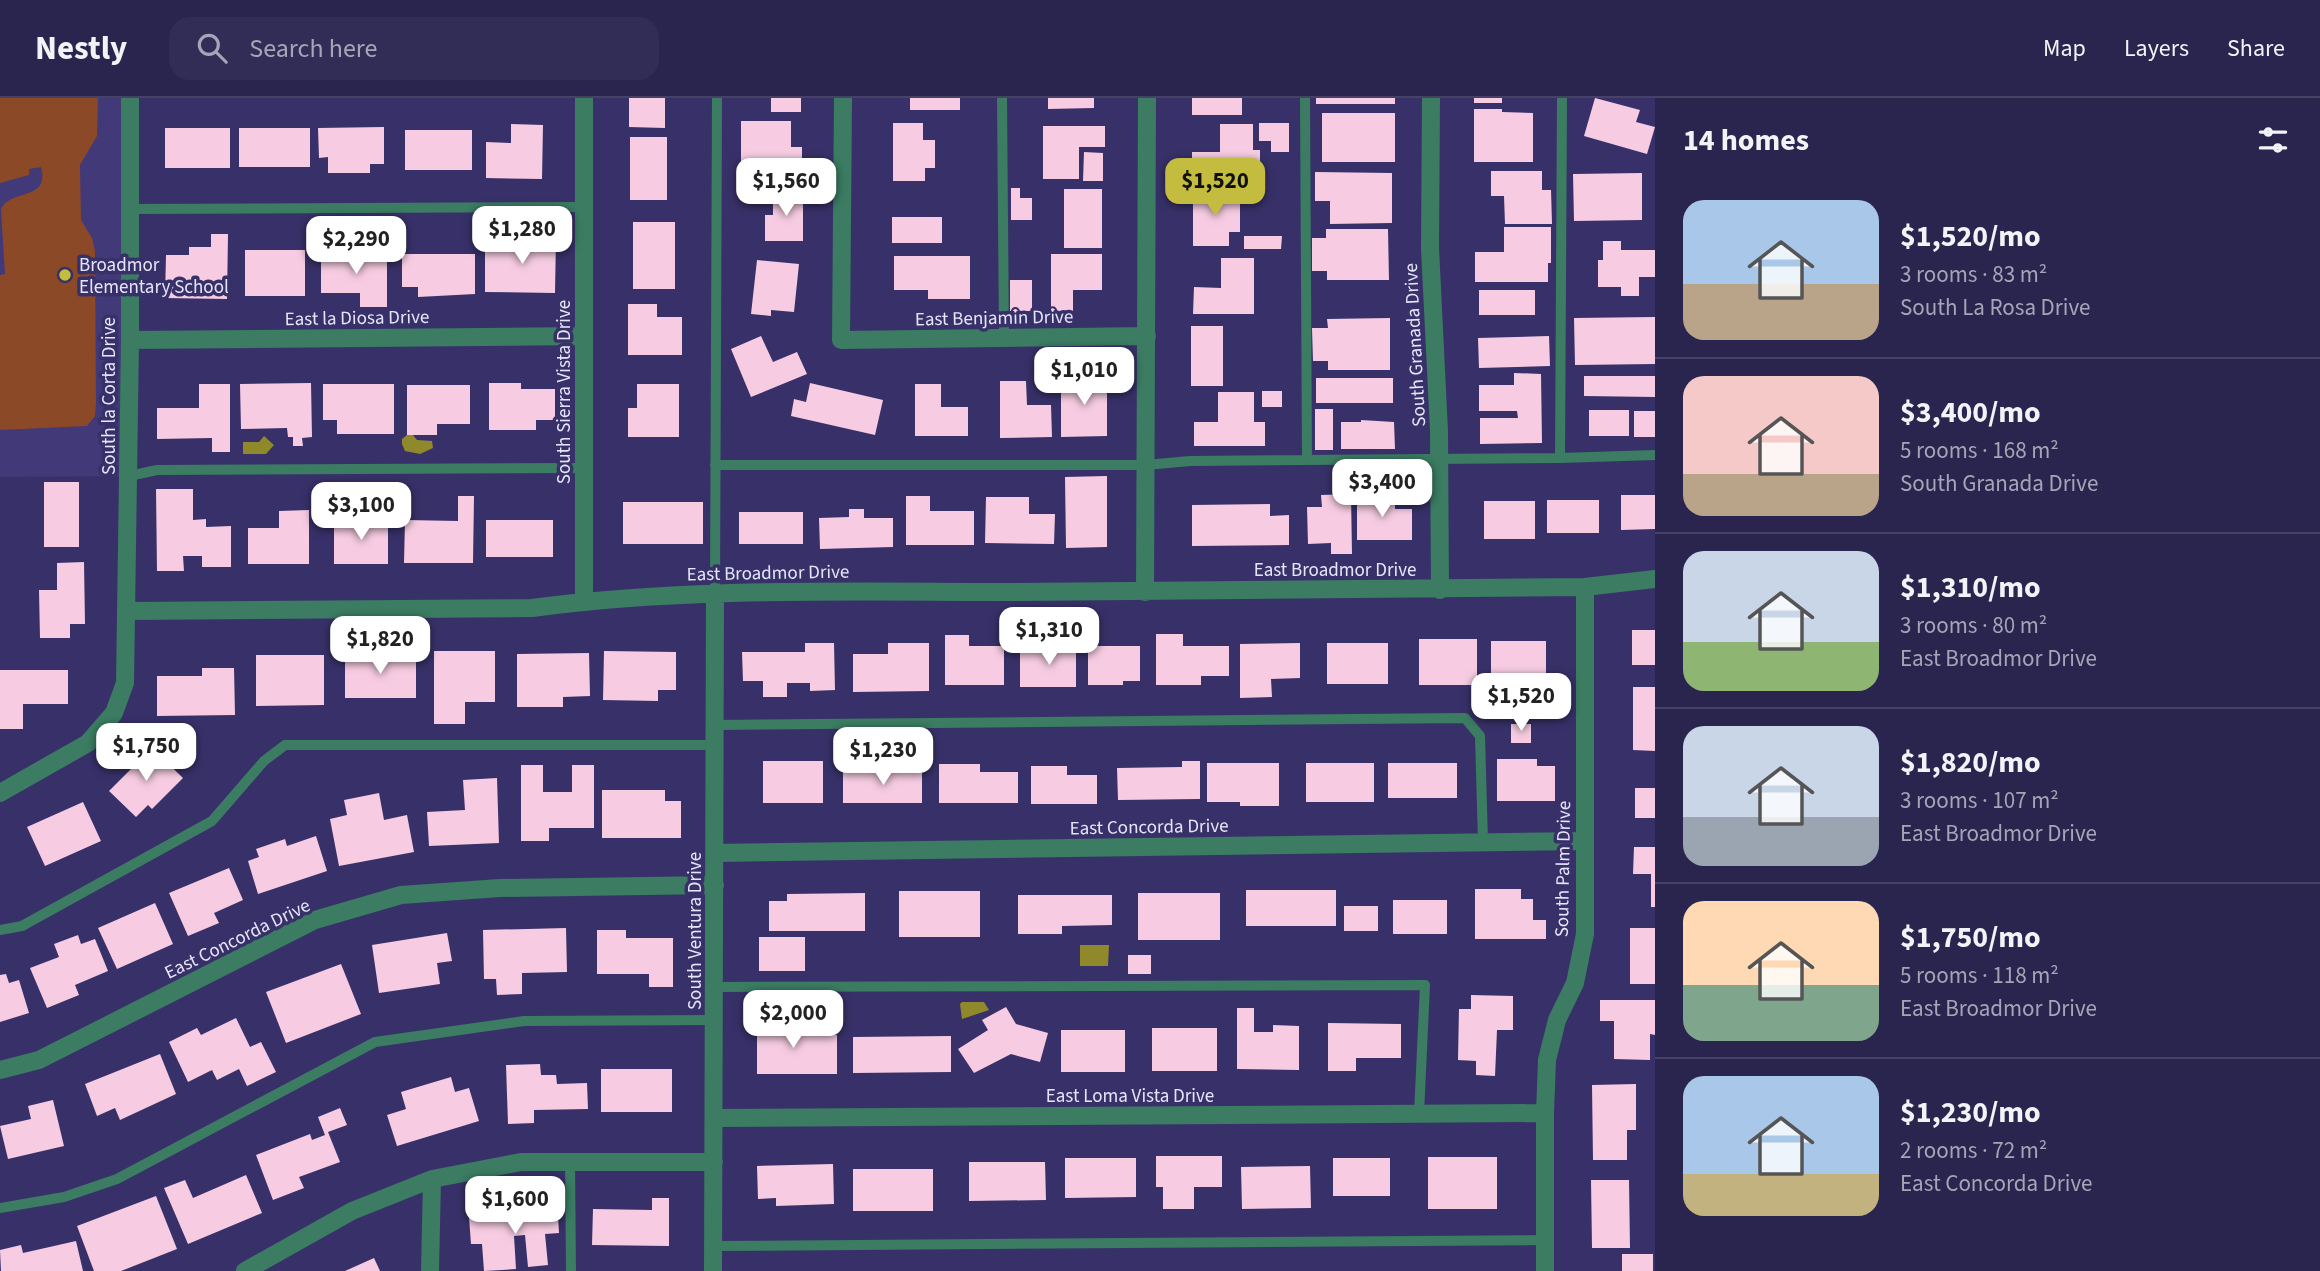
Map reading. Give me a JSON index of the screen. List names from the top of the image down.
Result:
{
  "streets": {
    "street": [
      "East la Diosa Drive",
      "East Benjamin Drive",
      "South Granada Drive",
      "South Sierra Vista Drive",
      "South la Corta Drive",
      "East Broadmor Drive",
      "East Concorda Drive",
      "South Palm Drive",
      "South Ventura Drive",
      "East Loma Vista Drive"
    ]
  },
  "crossings": [
    ["East la Diosa Drive", "South Sierra Vista Drive"],
    ["East la Diosa Drive", "South la Corta Drive"],
    ["South Granada Drive", "East Broadmor Drive"],
    ["South Sierra Vista Drive", "East Broadmor Drive"],
    ["South la Corta Drive", "East Broadmor Drive"],
    ["East Broadmor Drive", "South Palm Drive"],
    ["East Broadmor Drive", "South Ventura Drive"],
    ["East Concorda Drive", "South Palm Drive"],
    ["East Concorda Drive", "South Ventura Drive"],
    ["South Palm Drive", "East Loma Vista Drive"],
    ["South Ventura Drive", "East Loma Vista Drive"]
  ],
  "places": ["Broadmor Elementary School"],
  "page": {
    "header": "Nestly",
    "search": "Search here",
    "nav": ["Map", "Layers", "Share"],
    "heading": "14 homes",
    "price": [
      "$1,560",
      "$1,520",
      "$1,280",
      "$2,290",
      "$1,010",
      "$3,400",
      "$3,100",
      "$1,310",
      "$1,820",
      "$1,520",
      "$1,750",
      "$1,230",
      "$2,000",
      "$1,600"
    ],
    "list": [
      {
        "name": "$1,520/mo",
        "note": "3 rooms · 83 m² · South La Rosa Drive"
      },
      {
        "name": "$3,400/mo",
        "note": "5 rooms · 168 m² · South Granada Drive"
      },
      {
        "name": "$1,310/mo",
        "note": "3 rooms · 80 m² · East Broadmor Drive"
      },
      {
        "name": "$1,820/mo",
        "note": "3 rooms · 107 m² · East Broadmor Drive"
      },
      {
        "name": "$1,750/mo",
        "note": "5 rooms · 118 m² · East Broadmor Drive"
      },
      {
        "name": "$1,230/mo",
        "note": "2 rooms · 72 m² · East Concorda Drive"
      }
    ]
  }
}
